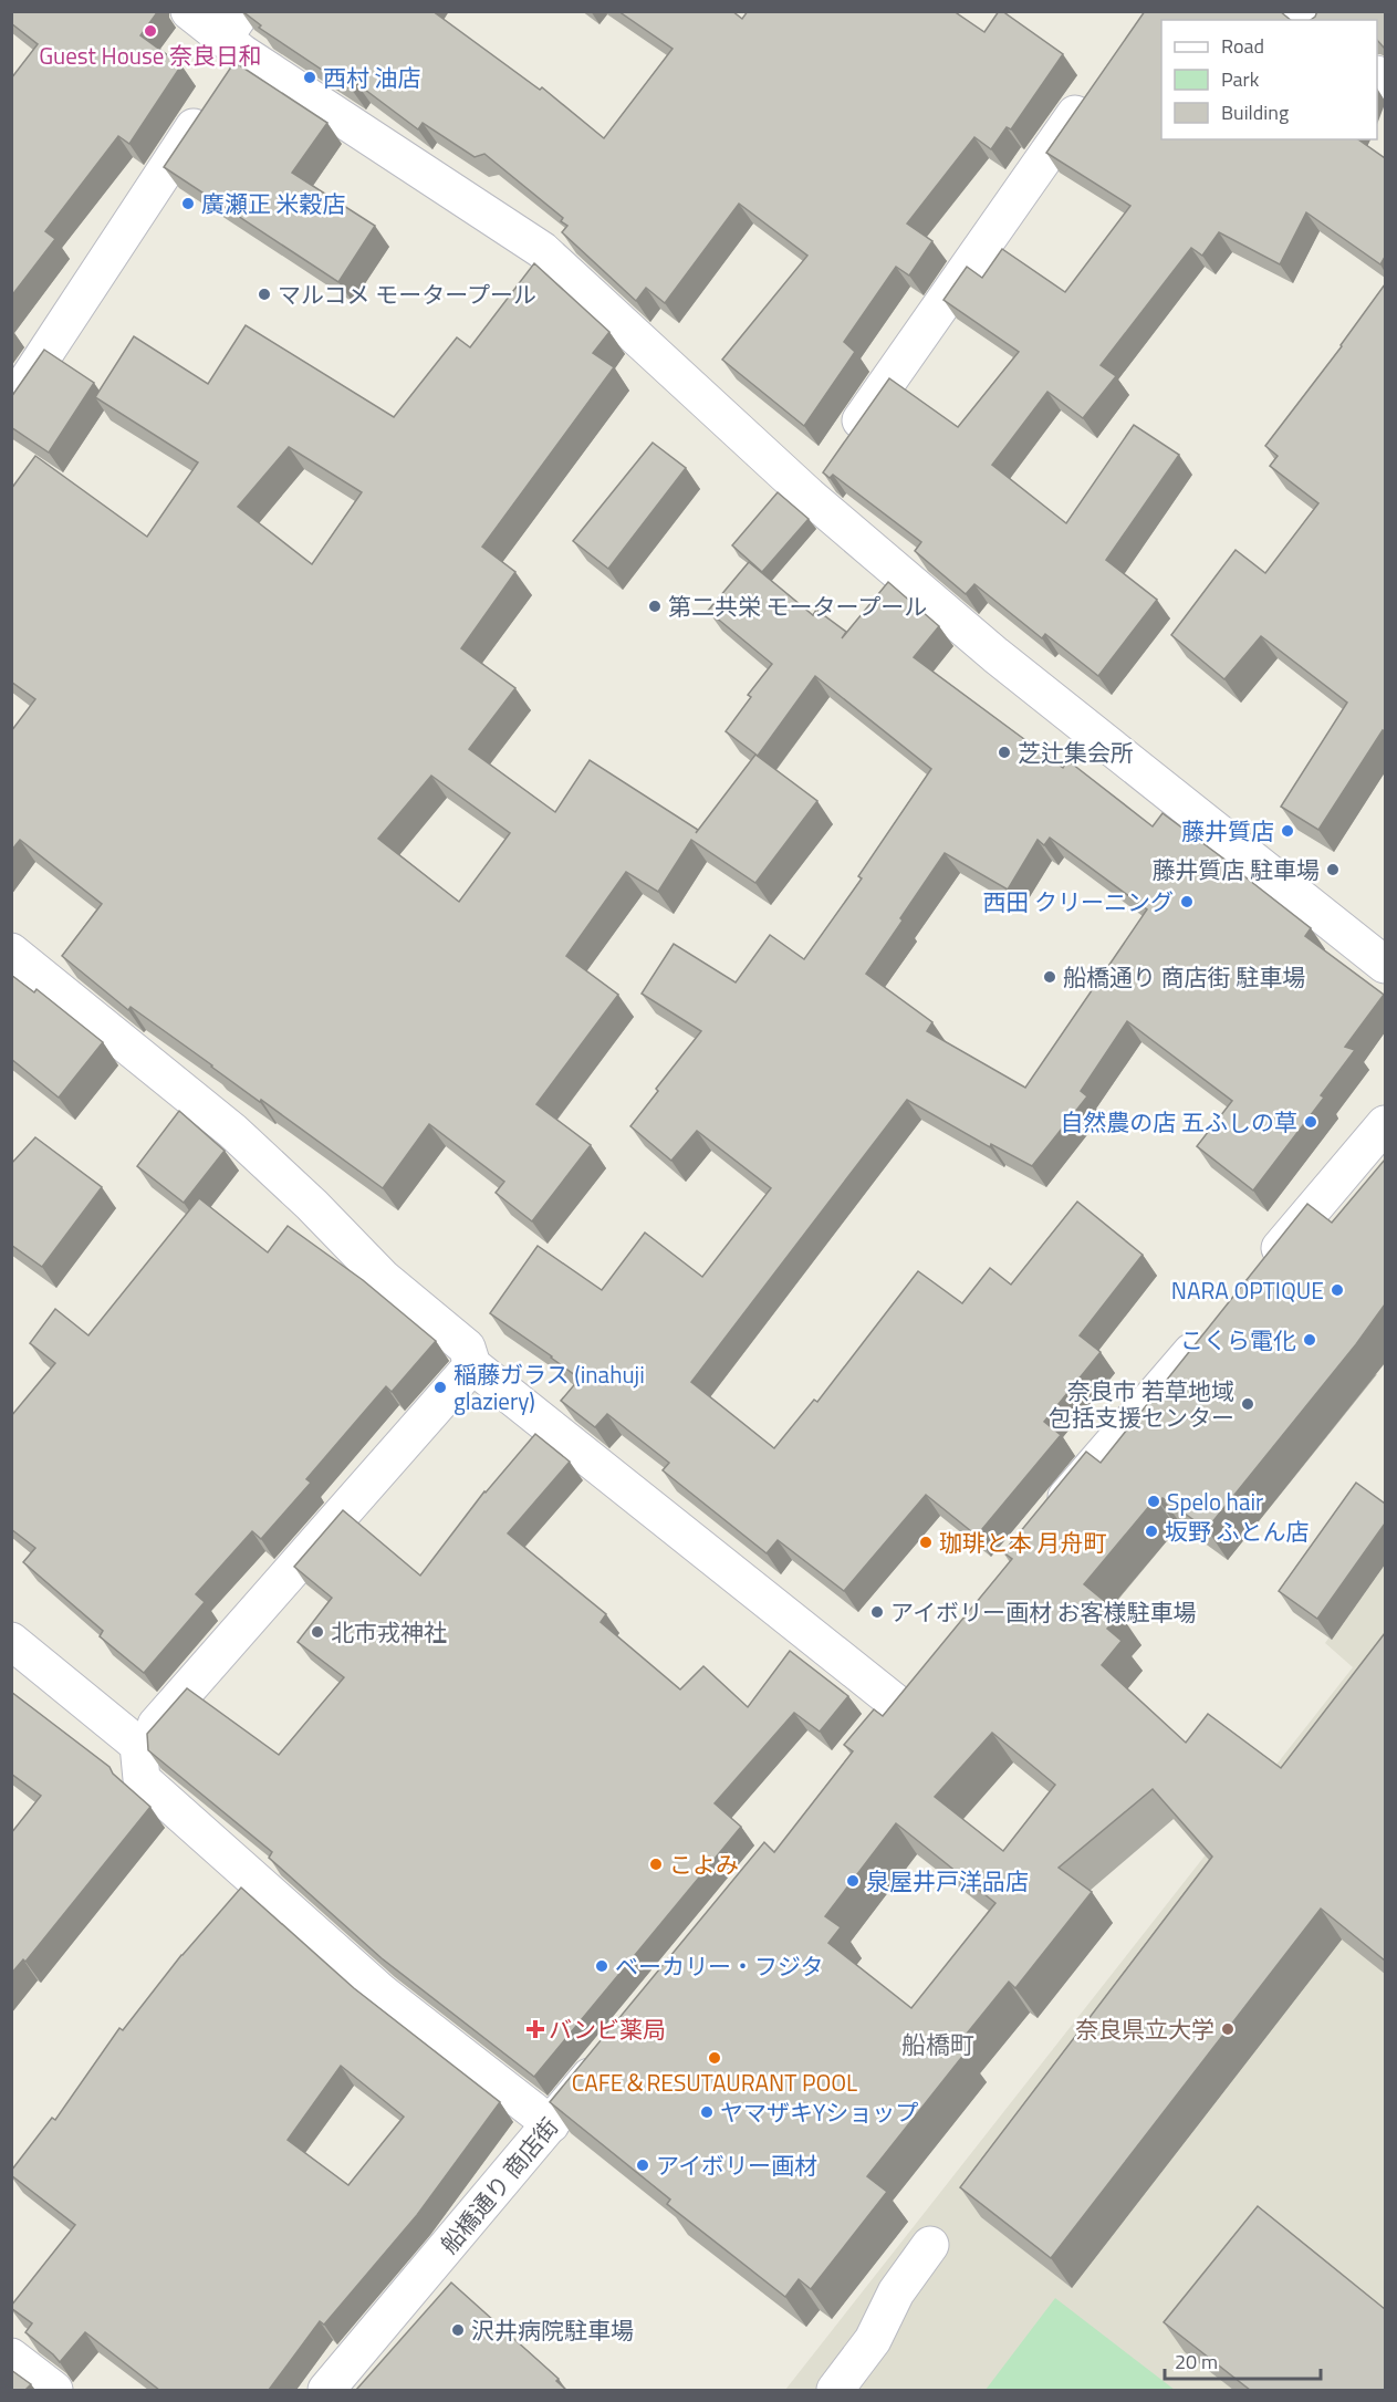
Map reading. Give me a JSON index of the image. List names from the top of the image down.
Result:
{
  "streets": {
    "street": ["船橋通り 商店街"]
  },
  "districts": ["船橋町"],
  "places": {
    "other": [
      "Guest House 奈良日和",
      "西村 油店",
      "廣瀬正 米穀店",
      "マルコメ モータープール",
      "第二共栄 モータープール",
      "芝辻集会所",
      "藤井質店",
      "藤井質店 駐車場",
      "西田 クリーニング",
      "船橋通り 商店街 駐車場",
      "自然農の店 五ふしの草",
      "NARA OPTIQUE",
      "こくら電化",
      "稲藤ガラス (inahuji glaziery)",
      "奈良市 若草地域 包括支援センター",
      "Spelo hair",
      "坂野 ふとん店",
      "珈琲と本 月舟町",
      "アイボリー画材 お客様駐車場",
      "北市戎神社",
      "こよみ",
      "泉屋井戸洋品店",
      "ベーカリー・フジタ",
      "奈良県立大学",
      "CAFE＆RESUTAURANT POOL",
      "ヤマザキYショップ",
      "アイボリー画材",
      "沢井病院駐車場"
    ],
    "health": ["バンビ薬局"]
  },
  "legend": ["Road", "Park", "Building"],
  "scale_bar": "20 m"
}
